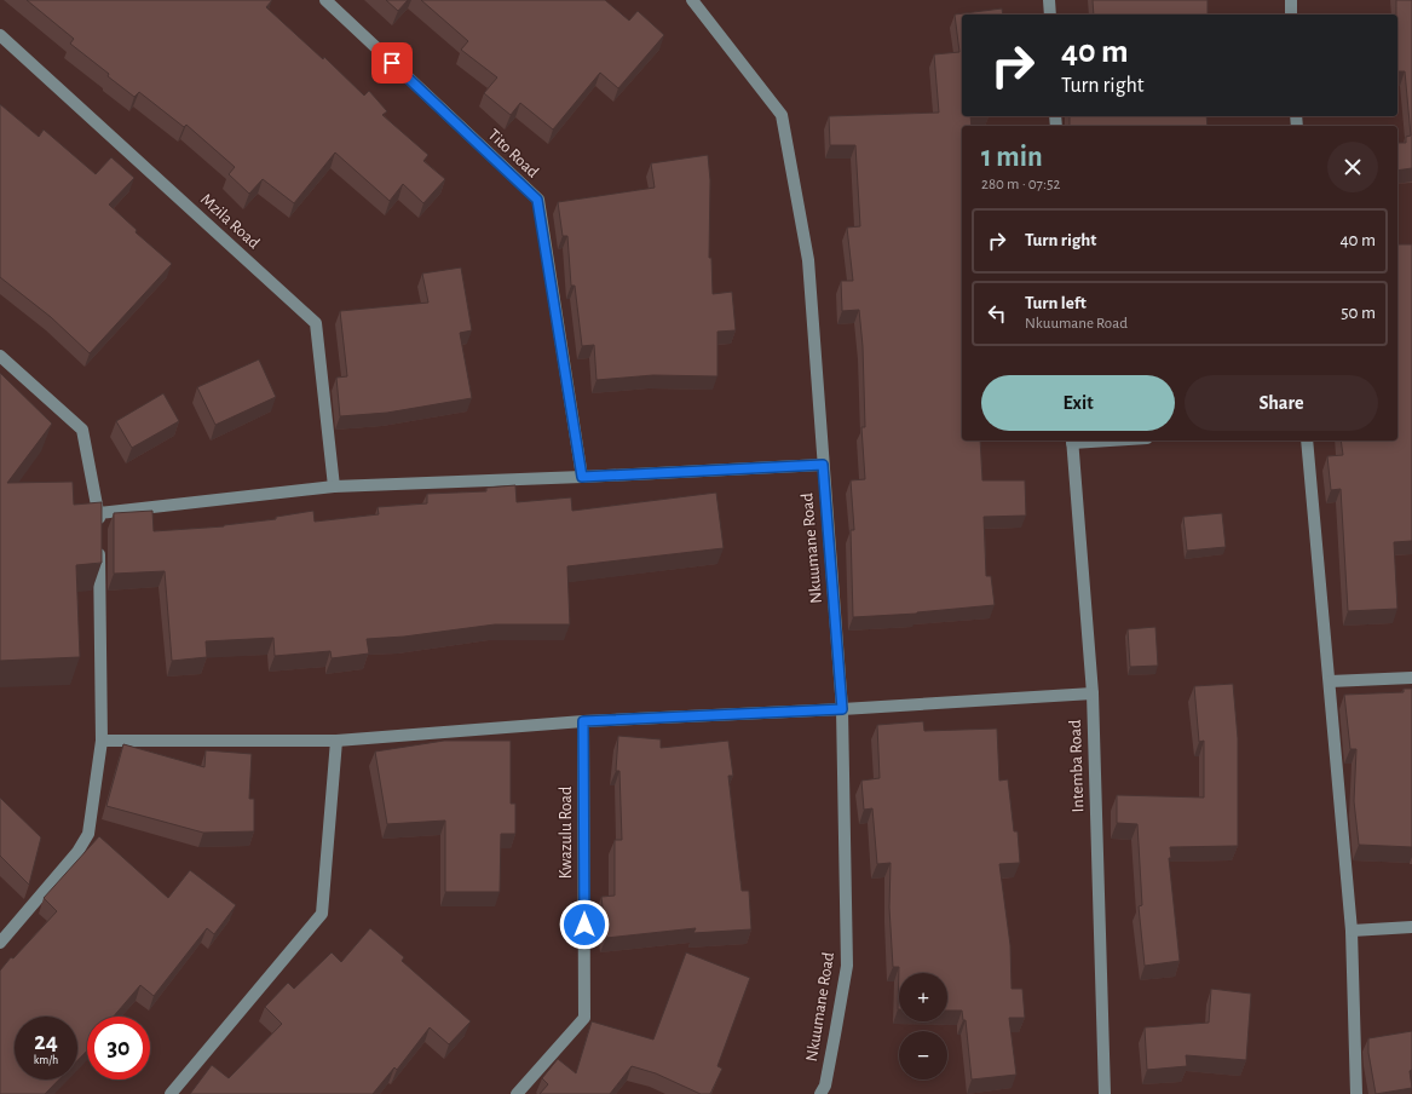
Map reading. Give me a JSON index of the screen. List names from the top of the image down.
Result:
{
  "streets": {
    "street": [
      "Tito Road",
      "Mzila Road",
      "Nkuumane Road",
      "Intemba Road",
      "Kwazulu Road"
    ]
  },
  "page": {
    "turn": ["40 m", "Turn right"],
    "heading": ["1 min", "280 m · 07:52"],
    "list": [
      {
        "name": "Turn right",
        "value": "40 m"
      },
      {
        "name": "Turn left",
        "note": "Nkuumane Road",
        "value": "50 m"
      }
    ],
    "buttons": ["Exit", "Share"],
    "map_buttons": ["+", "−"],
    "speed": "24 km/h",
    "limit": "30"
  }
}
